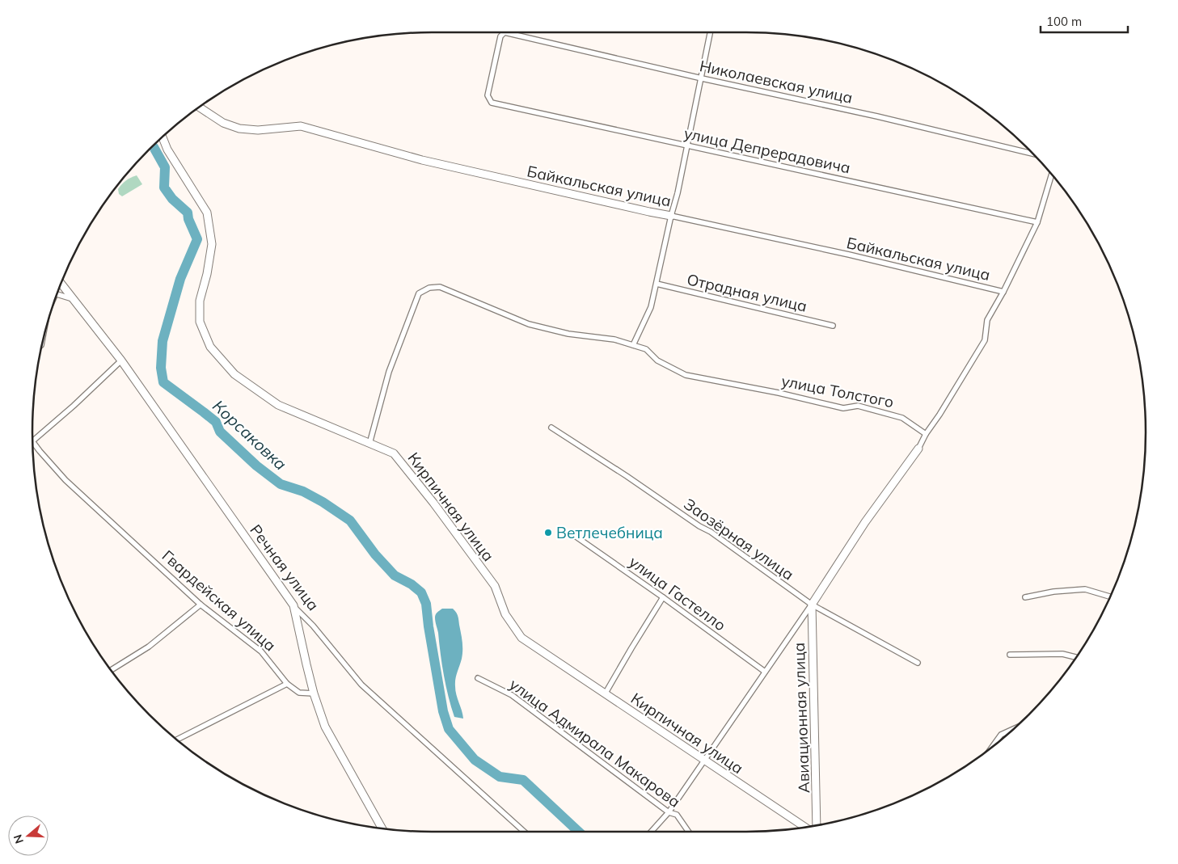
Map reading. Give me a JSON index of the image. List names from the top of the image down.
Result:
{
  "streets": {
    "street": [
      "Николаевская улица",
      "улица Депрерадовича",
      "Байкальская улица",
      "Отрадная улица",
      "улица Толстого",
      "Кирпичная улица",
      "Заозёрная улица",
      "Речная улица",
      "улица Гастелло",
      "Гвардейская улица",
      "Авиационная улица",
      "улица Адмирала Макарова"
    ]
  },
  "crossings": [
    ["Николаевская улица", "улица Депрерадовича"],
    ["улица Толстого", "Кирпичная улица"],
    ["Заозёрная улица", "Авиационная улица"],
    ["Речная улица", "Гвардейская улица"]
  ],
  "water": ["Корсаковка"],
  "places": ["Ветлечебница"],
  "scale_bar": "100 m",
  "north": "left"
}
